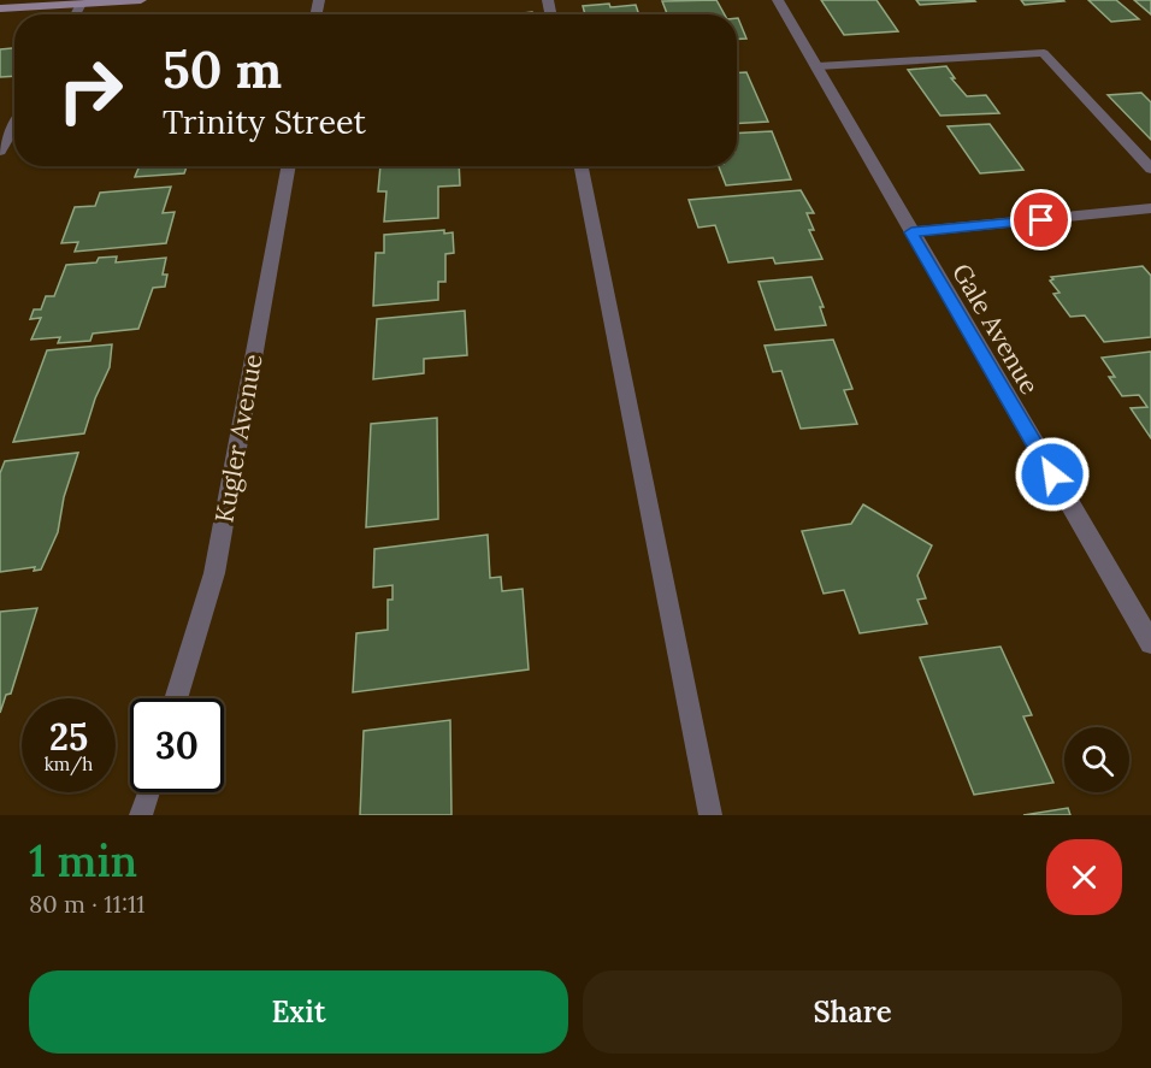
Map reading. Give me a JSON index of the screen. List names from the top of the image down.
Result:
{
  "streets": {
    "street": ["Gale Avenue", "Kugler Avenue"]
  },
  "page": {
    "turn": ["50 m", "Trinity Street"],
    "speed": "25 km/h",
    "limit": "30",
    "heading": ["1 min", "80 m · 11:11"],
    "buttons": ["Exit", "Share"]
  }
}
